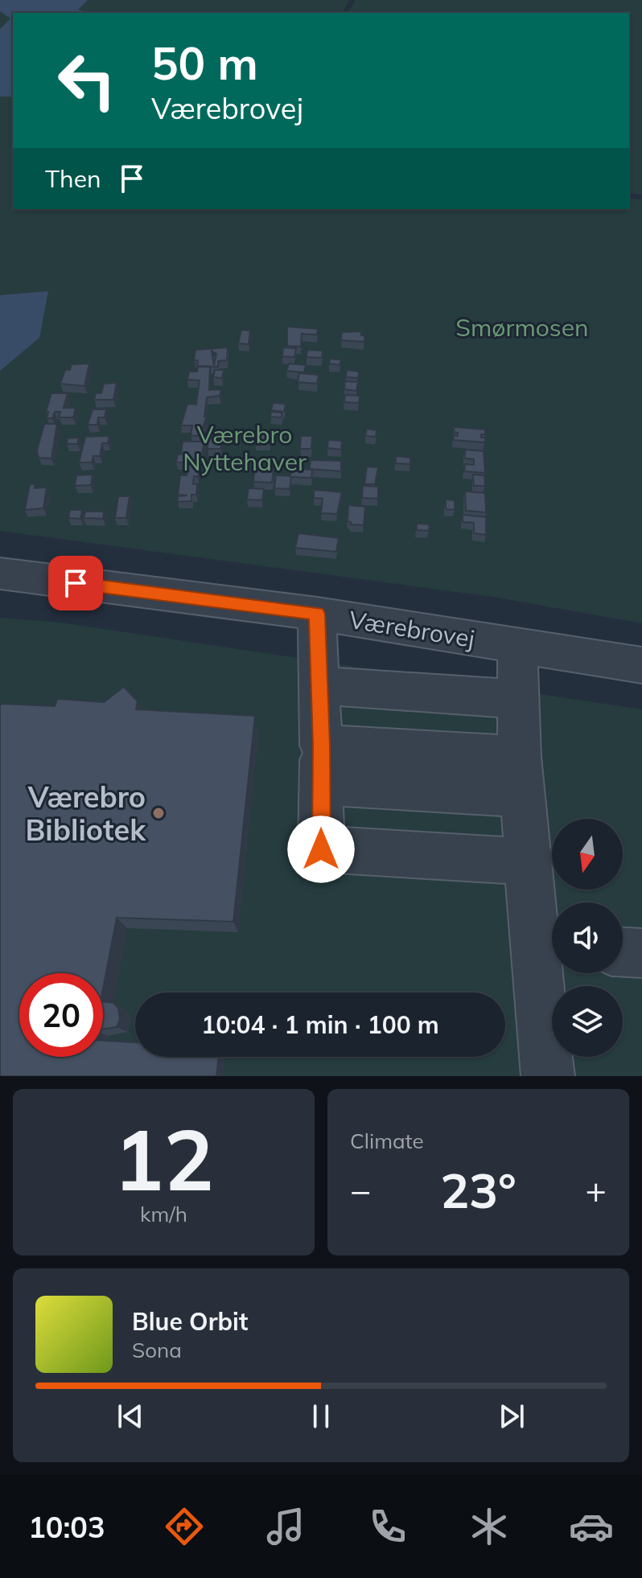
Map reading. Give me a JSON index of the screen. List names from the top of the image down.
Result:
{
  "streets": {
    "street": ["Værebrovej"]
  },
  "parks": ["Smørmosen", "Værebro Nyttehaver"],
  "places": ["Værebro Bibliotek"],
  "north": "bottom",
  "page": {
    "turn": ["50 m", "Værebrovej"],
    "then": "Then",
    "limit": "20",
    "trip": "10:04 · 1 min · 100 m",
    "tile": [
      ["12", "km/h"],
      "Climate"
    ],
    "heat": ["−", "23°", "+"],
    "song": ["Blue Orbit", "Sona"],
    "tabs": "10:03"
  }
}
